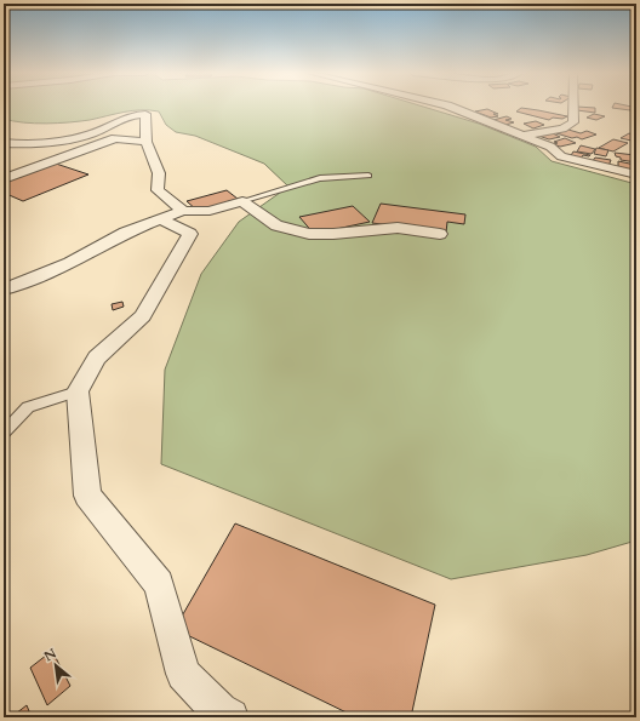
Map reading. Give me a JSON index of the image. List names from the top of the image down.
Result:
{
  "north": "top left"
}
